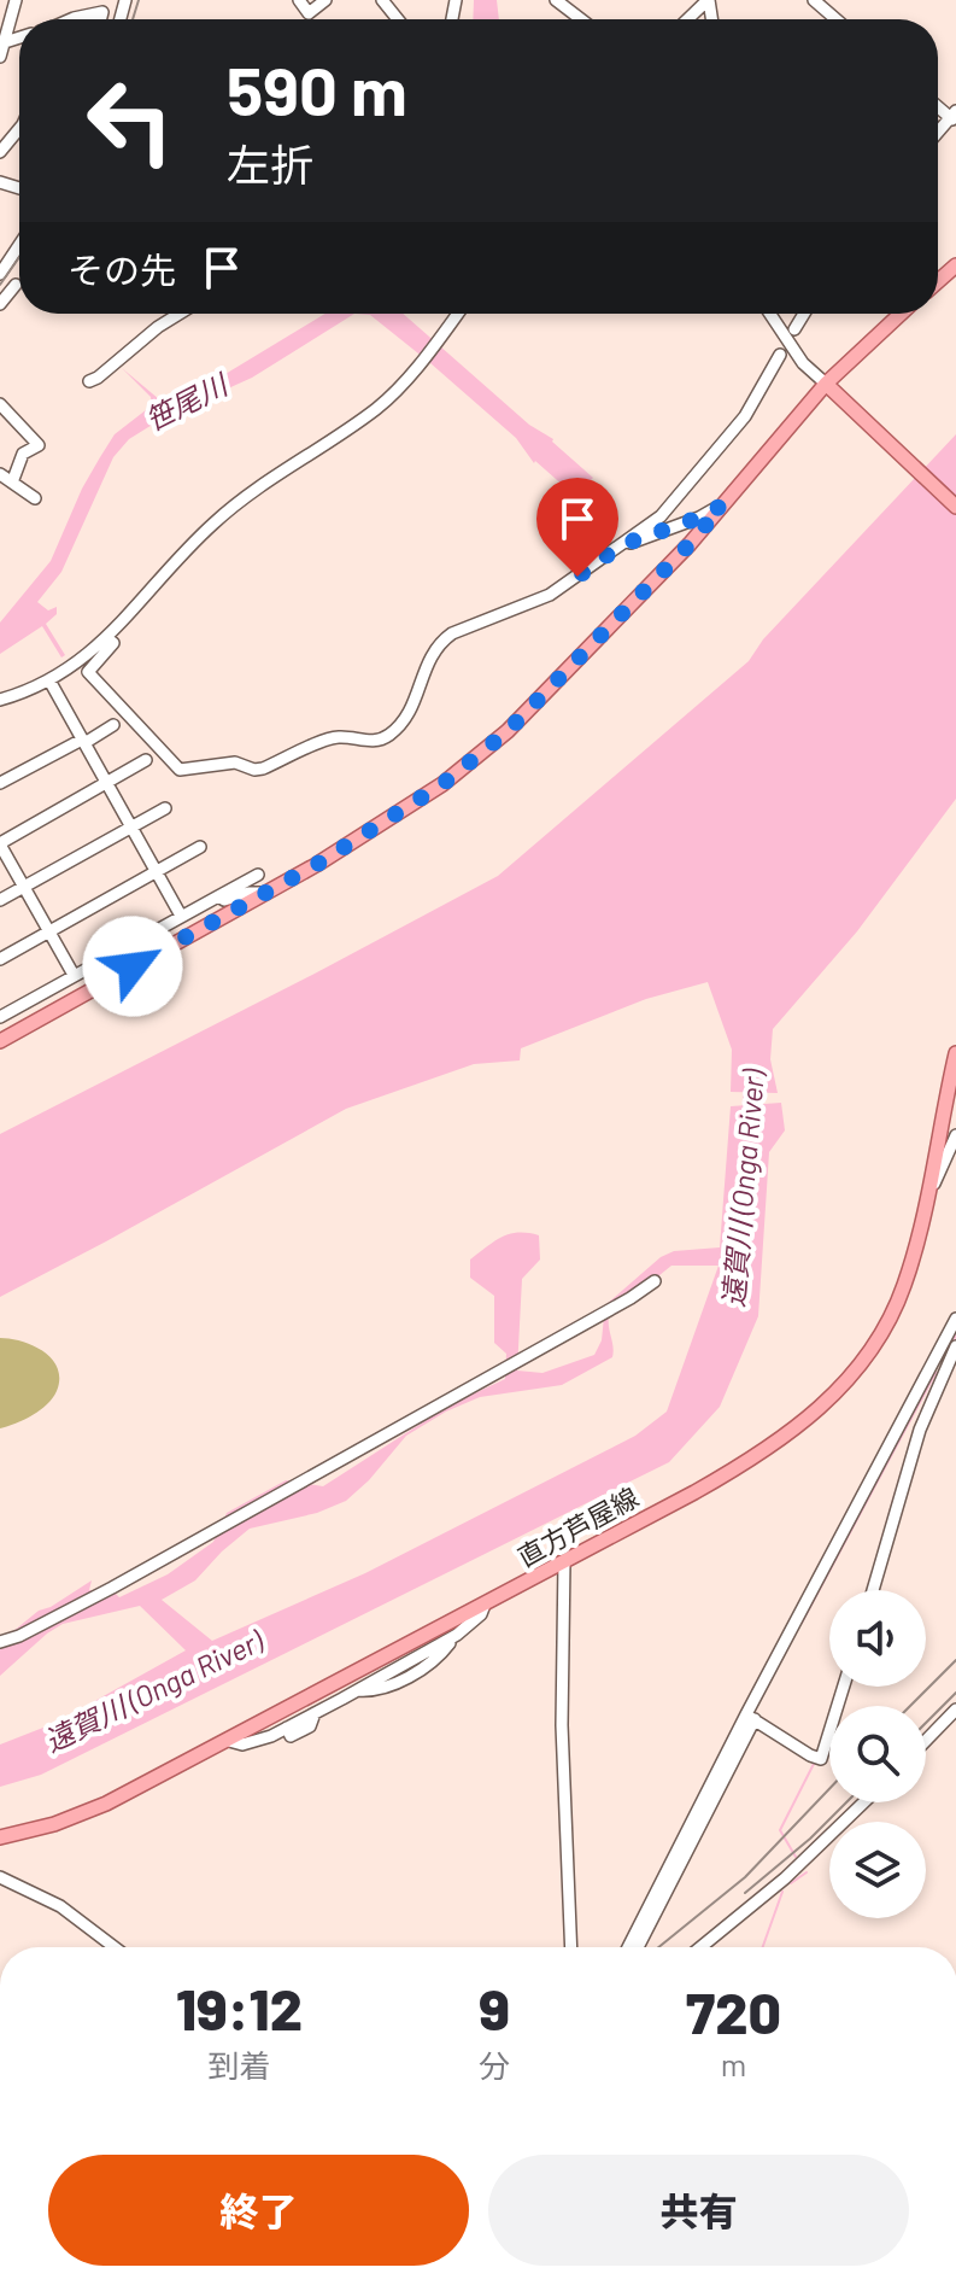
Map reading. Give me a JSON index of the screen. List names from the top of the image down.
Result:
{
  "streets": {
    "main road": ["直方芦屋線"]
  },
  "water": ["笹尾川", "遠賀川 (Onga River)"],
  "page": {
    "turn": ["590 m", "左折"],
    "then": "その先",
    "eta": [
      "19:12",
      "到着",
      "9",
      "分",
      "720",
      "m"
    ],
    "buttons": ["終了", "共有"]
  }
}
